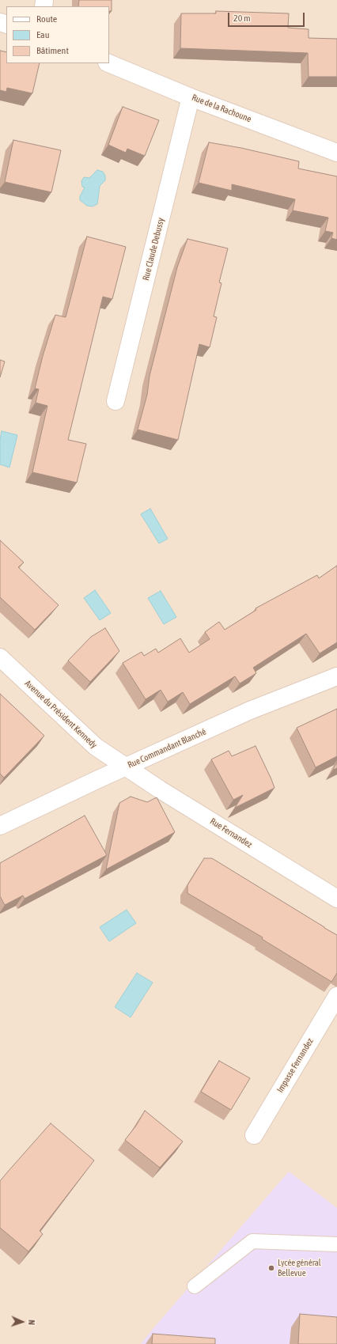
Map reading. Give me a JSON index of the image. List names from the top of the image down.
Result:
{
  "streets": {
    "street": [
      "Rue de la Rachoune",
      "Rue Claude Debussy",
      "Avenue du Président Kennedy",
      "Rue Commandant Blanché",
      "Rue Fernandez",
      "Impasse Fernandez"
    ]
  },
  "crossings": [
    ["Rue de la Rachoune", "Rue Claude Debussy"],
    ["Avenue du Président Kennedy", "Rue Commandant Blanché"],
    ["Avenue du Président Kennedy", "Rue Fernandez"],
    ["Rue Commandant Blanché", "Rue Fernandez"]
  ],
  "places": ["Lycée général Bellevue"],
  "legend": ["Route", "Eau", "Bâtiment"],
  "scale_bar": "20 m",
  "north": "right"
}
